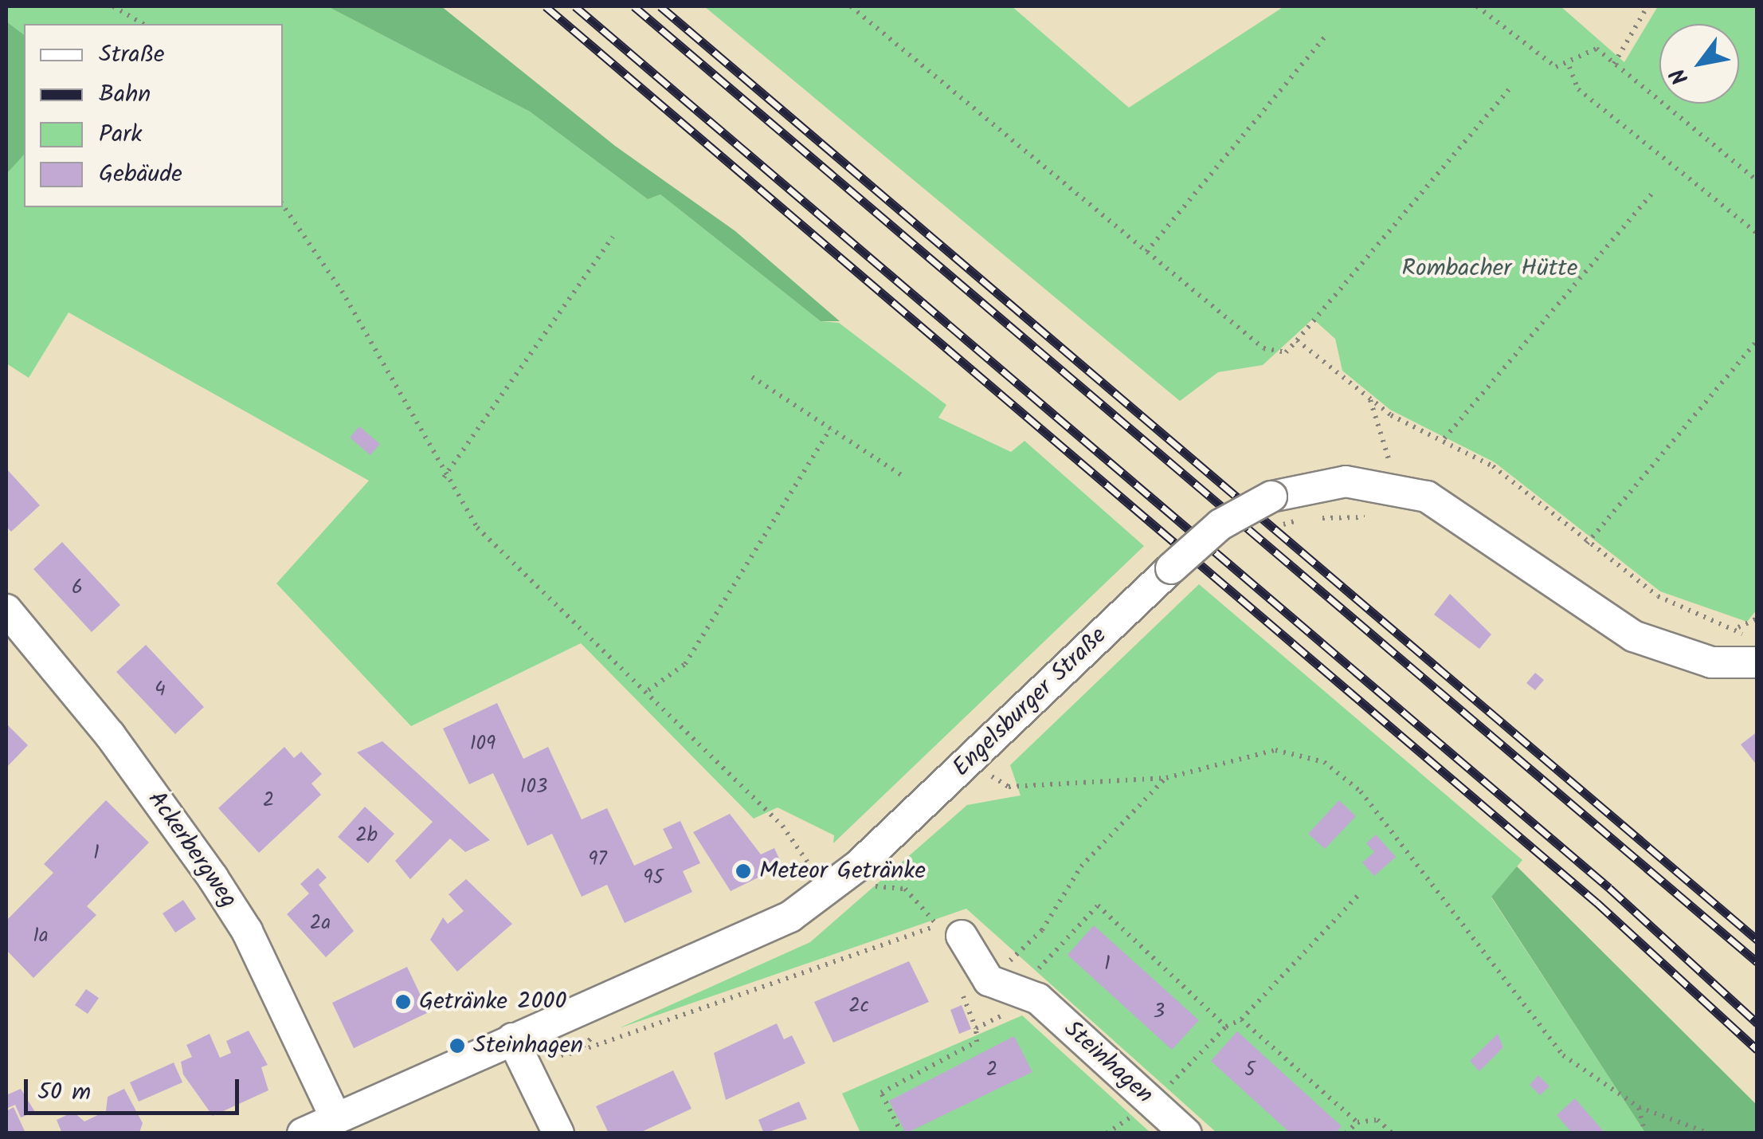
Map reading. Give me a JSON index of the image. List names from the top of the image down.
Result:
{
  "streets": {
    "street": ["Engelsburger Straße", "Ackerbergweg", "Steinhagen"]
  },
  "crossings": [
    ["Engelsburger Straße", "Ackerbergweg"]
  ],
  "parks": ["Rombacher Hütte"],
  "places": ["Meteor Getränke", "Getränke 2000", "Steinhagen"],
  "house_numbers": [
    "6",
    "4",
    "109",
    "103",
    "2",
    "2b",
    "1",
    "97",
    "95",
    "2a",
    "1a",
    "1",
    "2c",
    "3",
    "2",
    "5"
  ],
  "legend": [
    "Straße",
    "Bahn",
    "Park",
    "Gebäude"
  ],
  "scale_bar": "50 m",
  "north": "bottom left"
}
